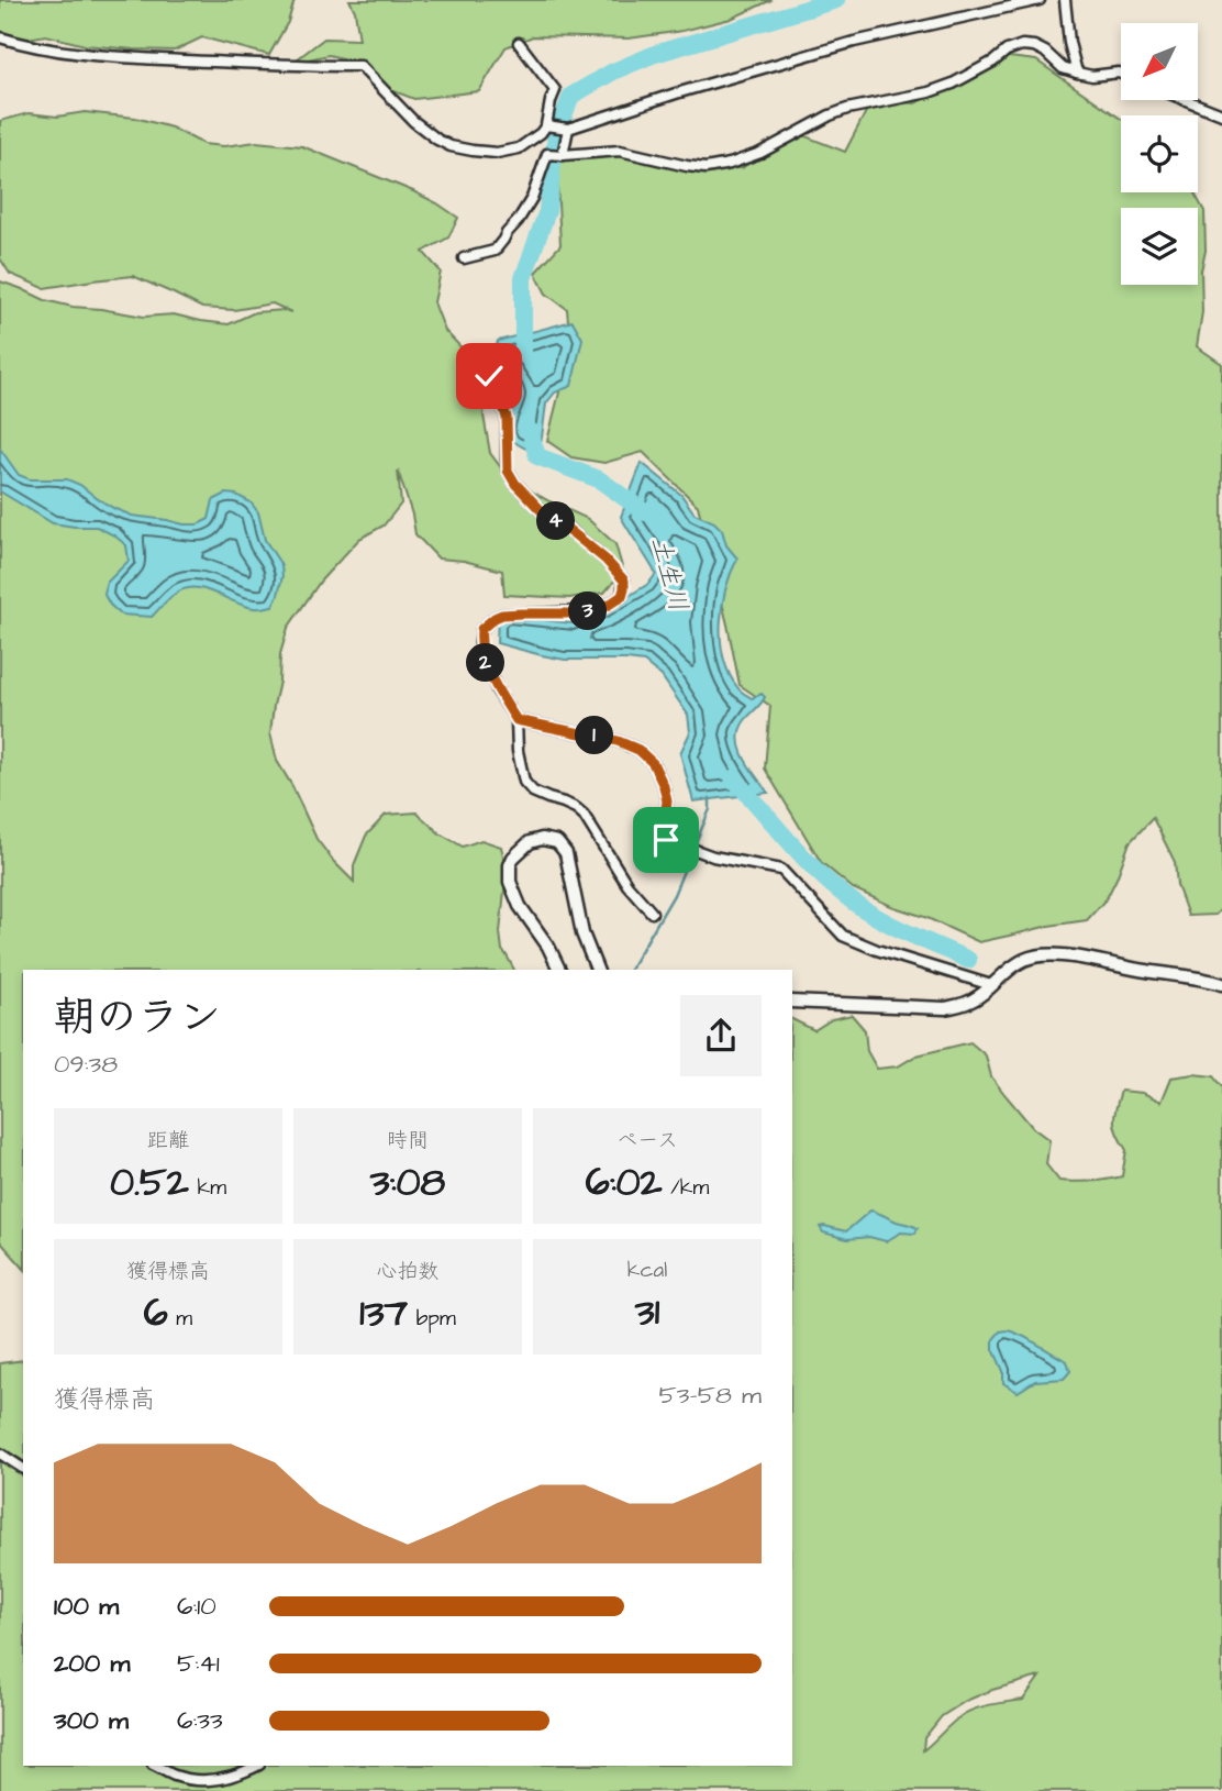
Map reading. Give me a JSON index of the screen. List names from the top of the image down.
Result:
{
  "water": ["土生川"],
  "north": "bottom left",
  "page": {
    "pins": [
      "4",
      "3",
      "2",
      "1"
    ],
    "heading": ["朝のラン", "09:38"],
    "stats": [
      ["距離", "0.52 km"],
      ["時間", "3:08"],
      ["ペース", "6:02 /km"],
      ["獲得標高", "6 m"],
      ["心拍数", "137 bpm"],
      ["kcal", "31"]
    ],
    "chart": ["獲得標高", "53–58 m"],
    "list": [
      {
        "name": "100 m",
        "note": "6:10"
      },
      {
        "name": "200 m",
        "note": "5:41"
      },
      {
        "name": "300 m",
        "note": "6:33"
      }
    ]
  }
}
